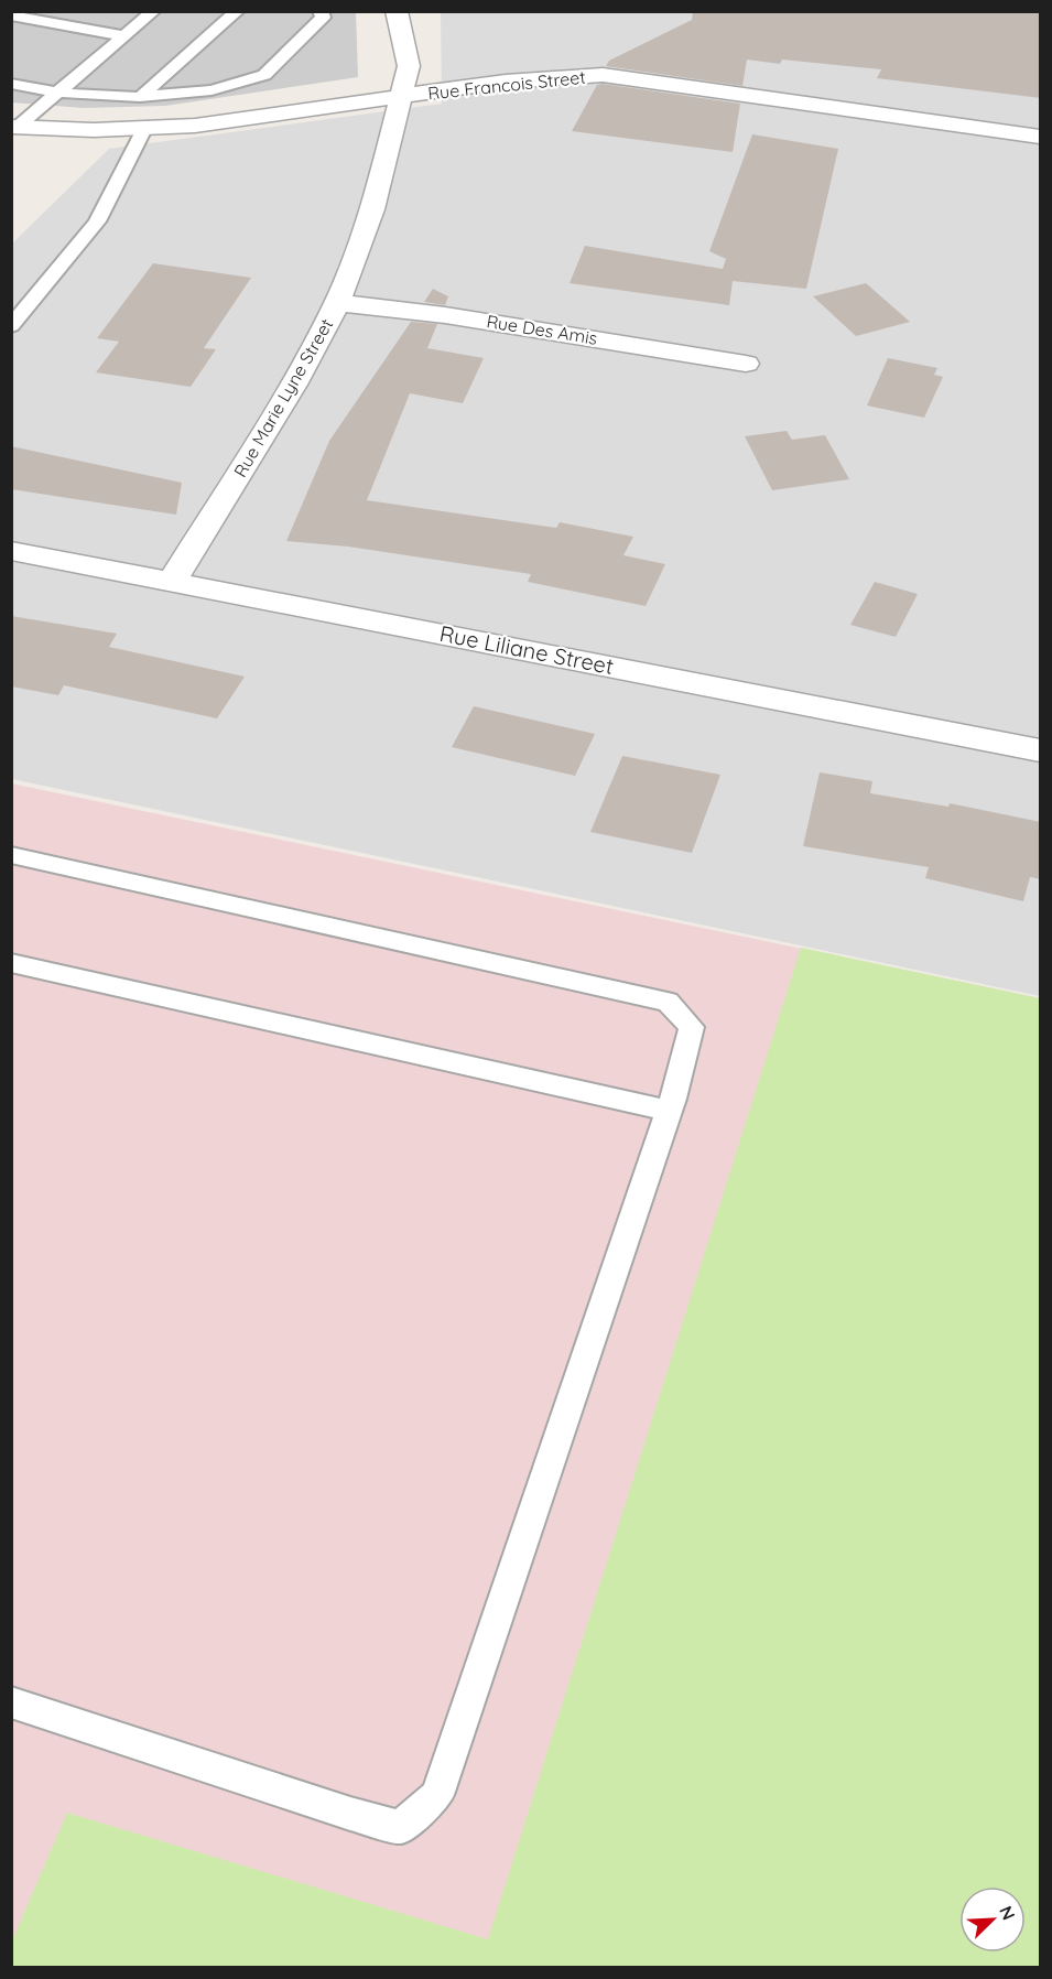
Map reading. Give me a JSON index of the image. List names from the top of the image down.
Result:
{
  "streets": {
    "street": [
      "Rue Francois Street",
      "Rue Des Amis",
      "Rue Marie Lyne Street",
      "Rue Liliane Street"
    ]
  },
  "crossings": [
    ["Rue Francois Street", "Rue Marie Lyne Street"],
    ["Rue Des Amis", "Rue Marie Lyne Street"],
    ["Rue Marie Lyne Street", "Rue Liliane Street"]
  ],
  "north": "top right"
}
